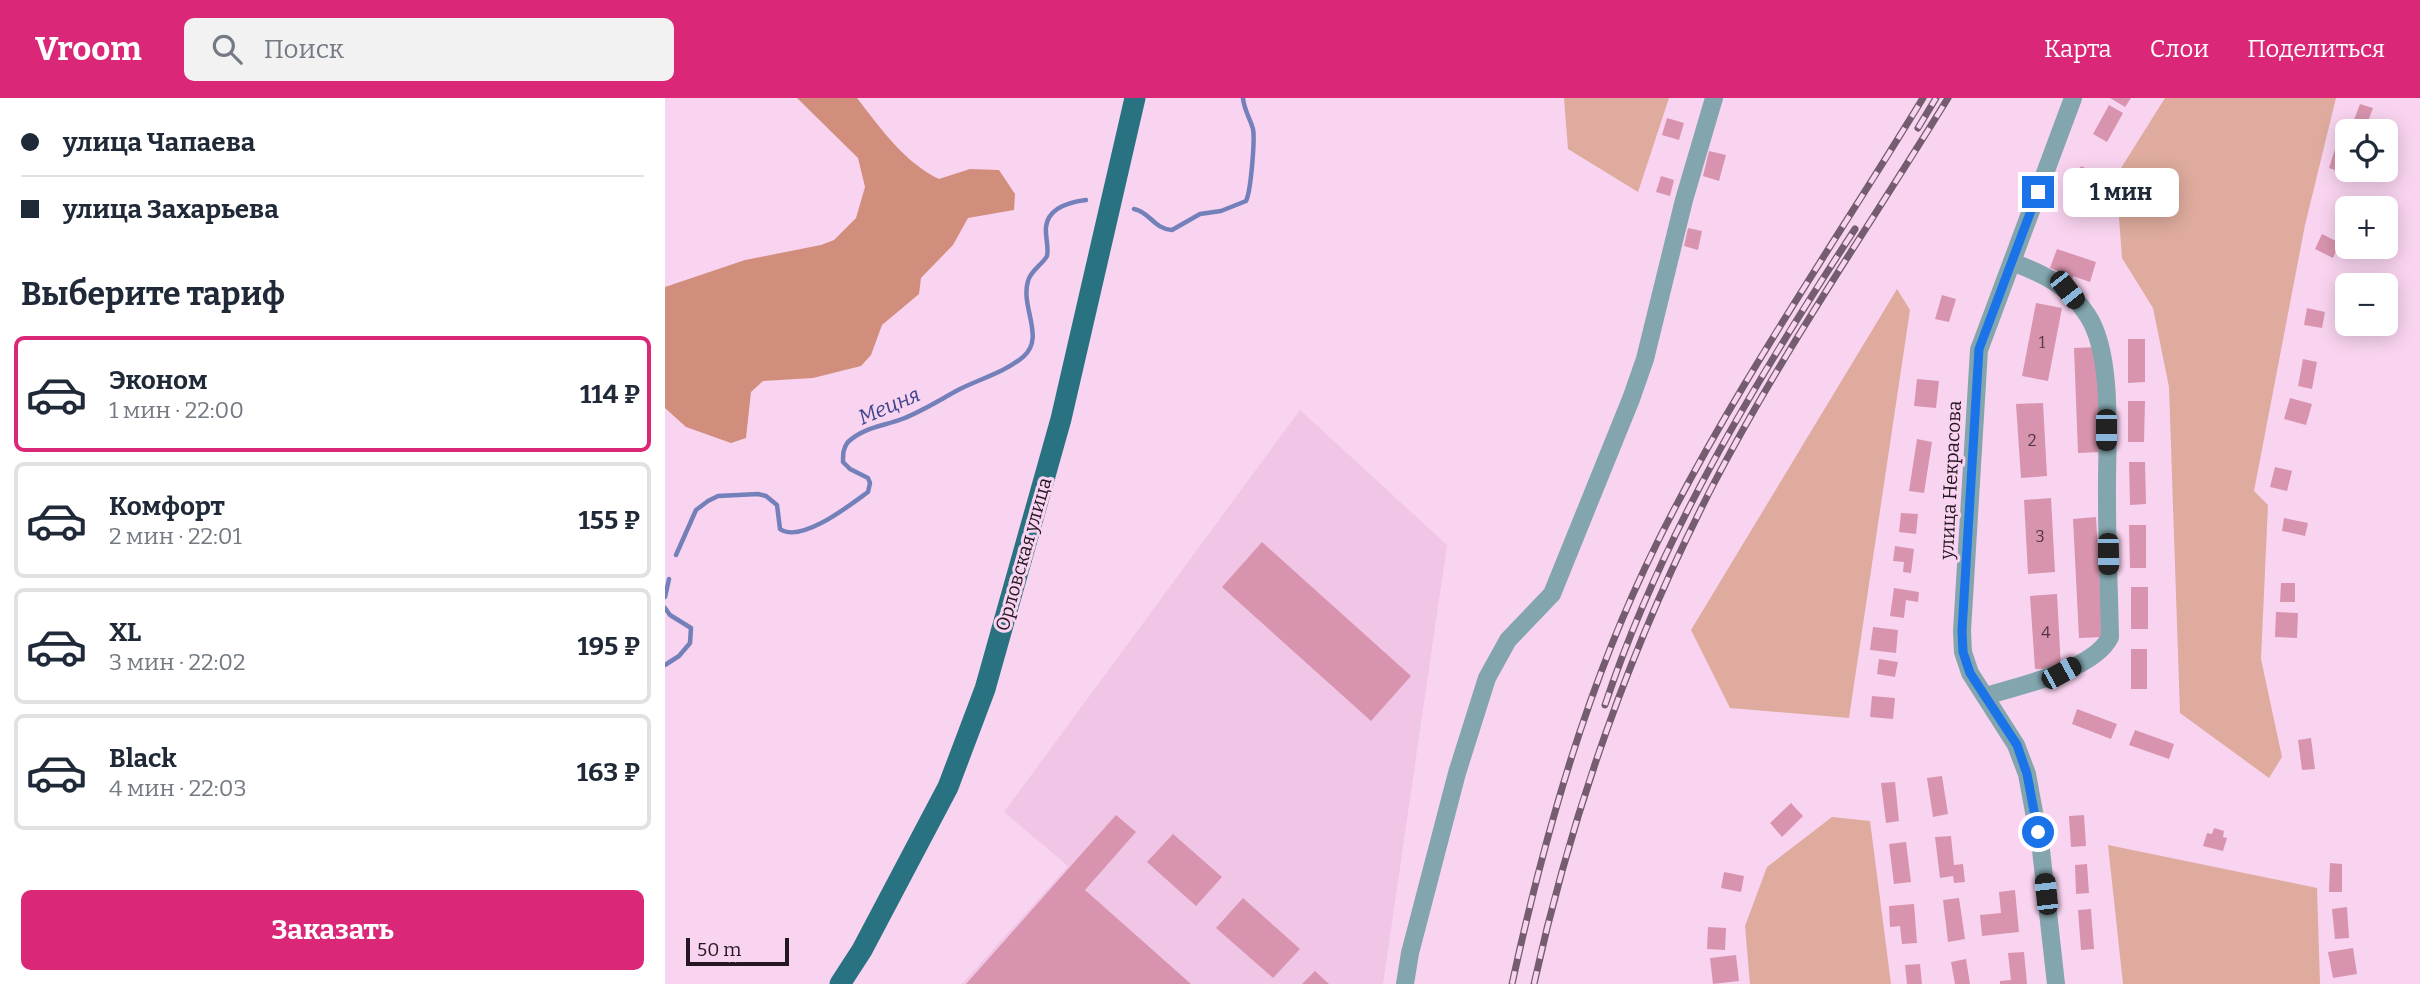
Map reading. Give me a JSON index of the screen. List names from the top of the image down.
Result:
{
  "streets": {
    "main road": ["Орловская улица"],
    "street": ["улица Некрасова"]
  },
  "water": ["Мецня"],
  "house_numbers": [
    "1",
    "2",
    "3",
    "4"
  ],
  "scale_bar": "50 m",
  "page": {
    "header": "Vroom",
    "search": "Поиск",
    "nav": ["Карта", "Слои", "Поделиться"],
    "banner": ["улица Чапаева", "улица Захарьева"],
    "map_buttons": ["+", "−"],
    "bubble": "1 мин",
    "heading": "Выберите тариф",
    "list": [
      {
        "name": "Эконом",
        "note": "1 мин · 22:00",
        "value": "114 ₽"
      },
      {
        "name": "Комфорт",
        "note": "2 мин · 22:01",
        "value": "155 ₽"
      },
      {
        "name": "XL",
        "note": "3 мин · 22:02",
        "value": "195 ₽"
      },
      {
        "name": "Black",
        "note": "4 мин · 22:03",
        "value": "163 ₽"
      }
    ],
    "buttons": "Заказать",
    "scale": "50 m"
  }
}
